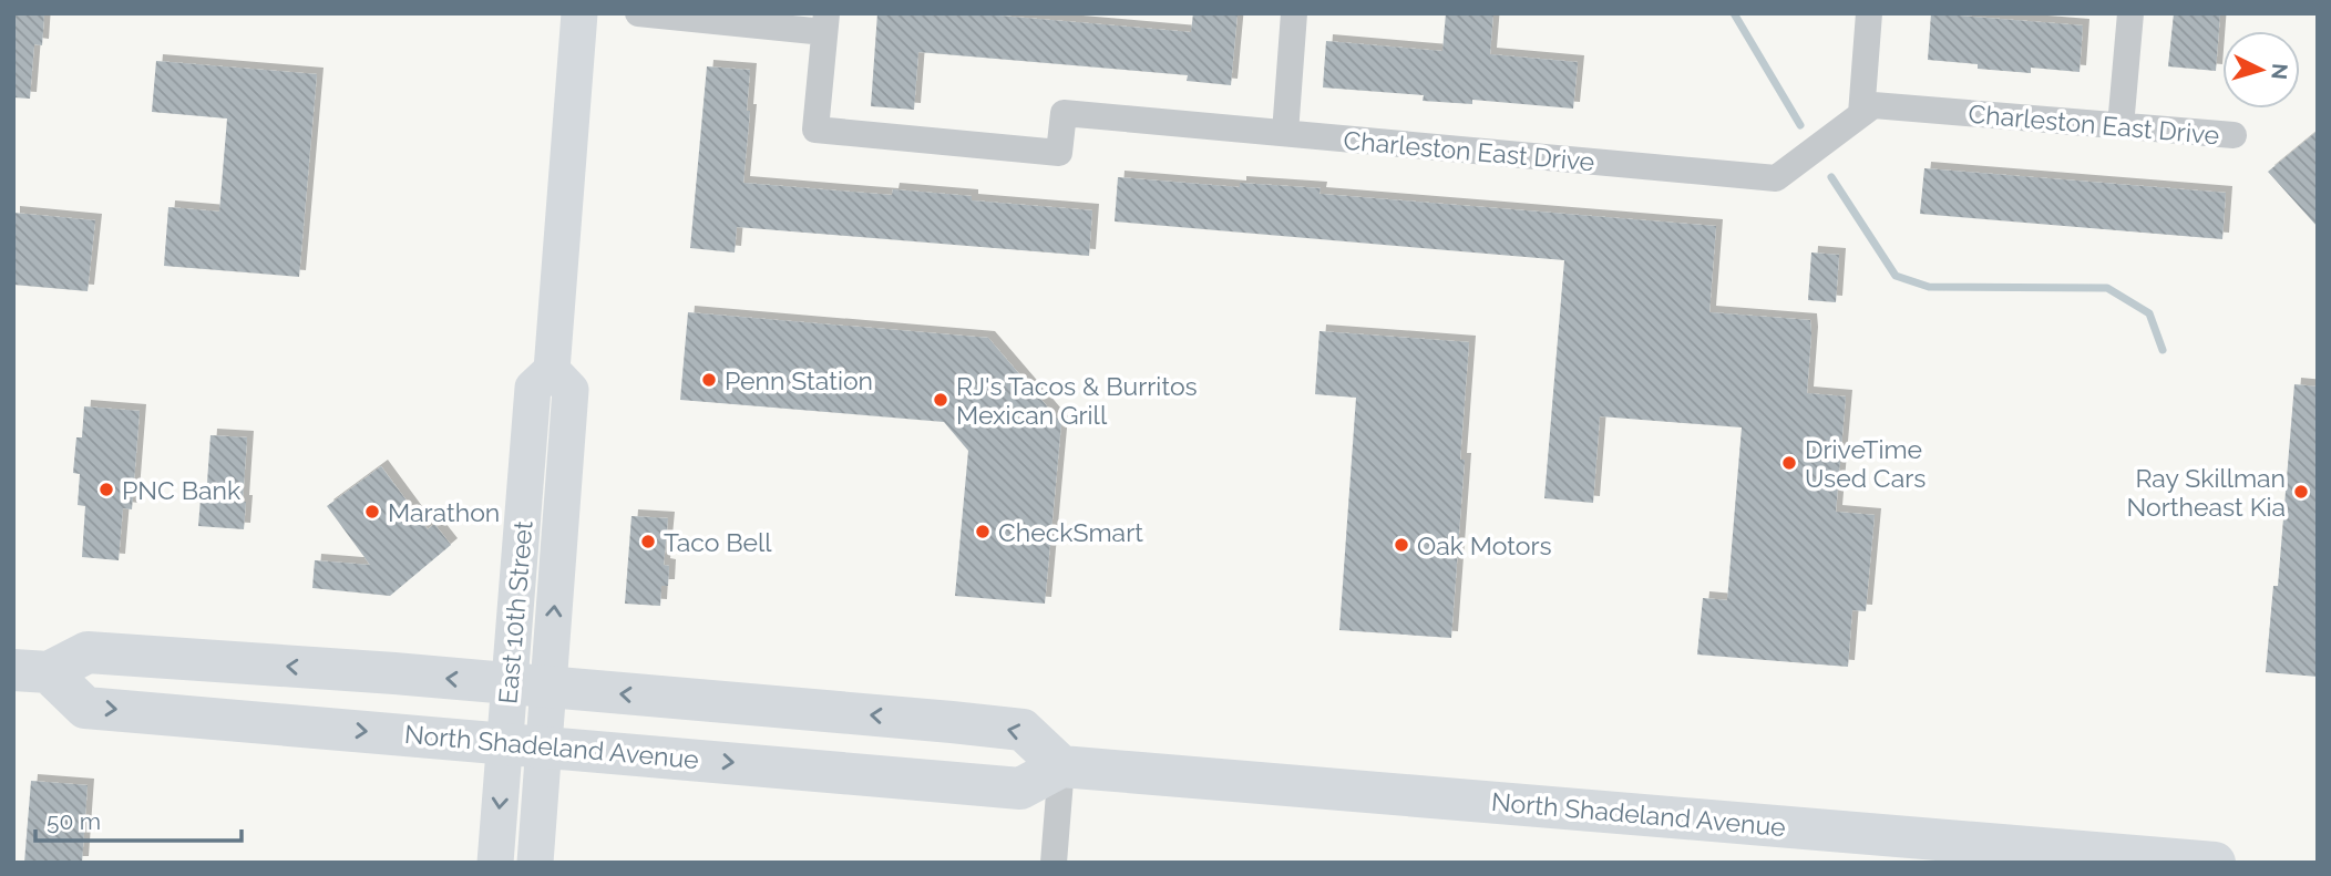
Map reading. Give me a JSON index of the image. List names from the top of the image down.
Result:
{
  "streets": {
    "main road": ["East 10th Street", "North Shadeland Avenue"],
    "street": ["Charleston East Drive"]
  },
  "crossings": [
    ["East 10th Street", "North Shadeland Avenue"]
  ],
  "places": [
    "Penn Station",
    "RJ's Tacos & Burritos Mexican Grill",
    "DriveTime Used Cars",
    "PNC Bank",
    "Ray Skillman Northeast Kia",
    "Marathon",
    "CheckSmart",
    "Taco Bell",
    "Oak Motors"
  ],
  "scale_bar": "50 m",
  "north": "right"
}
